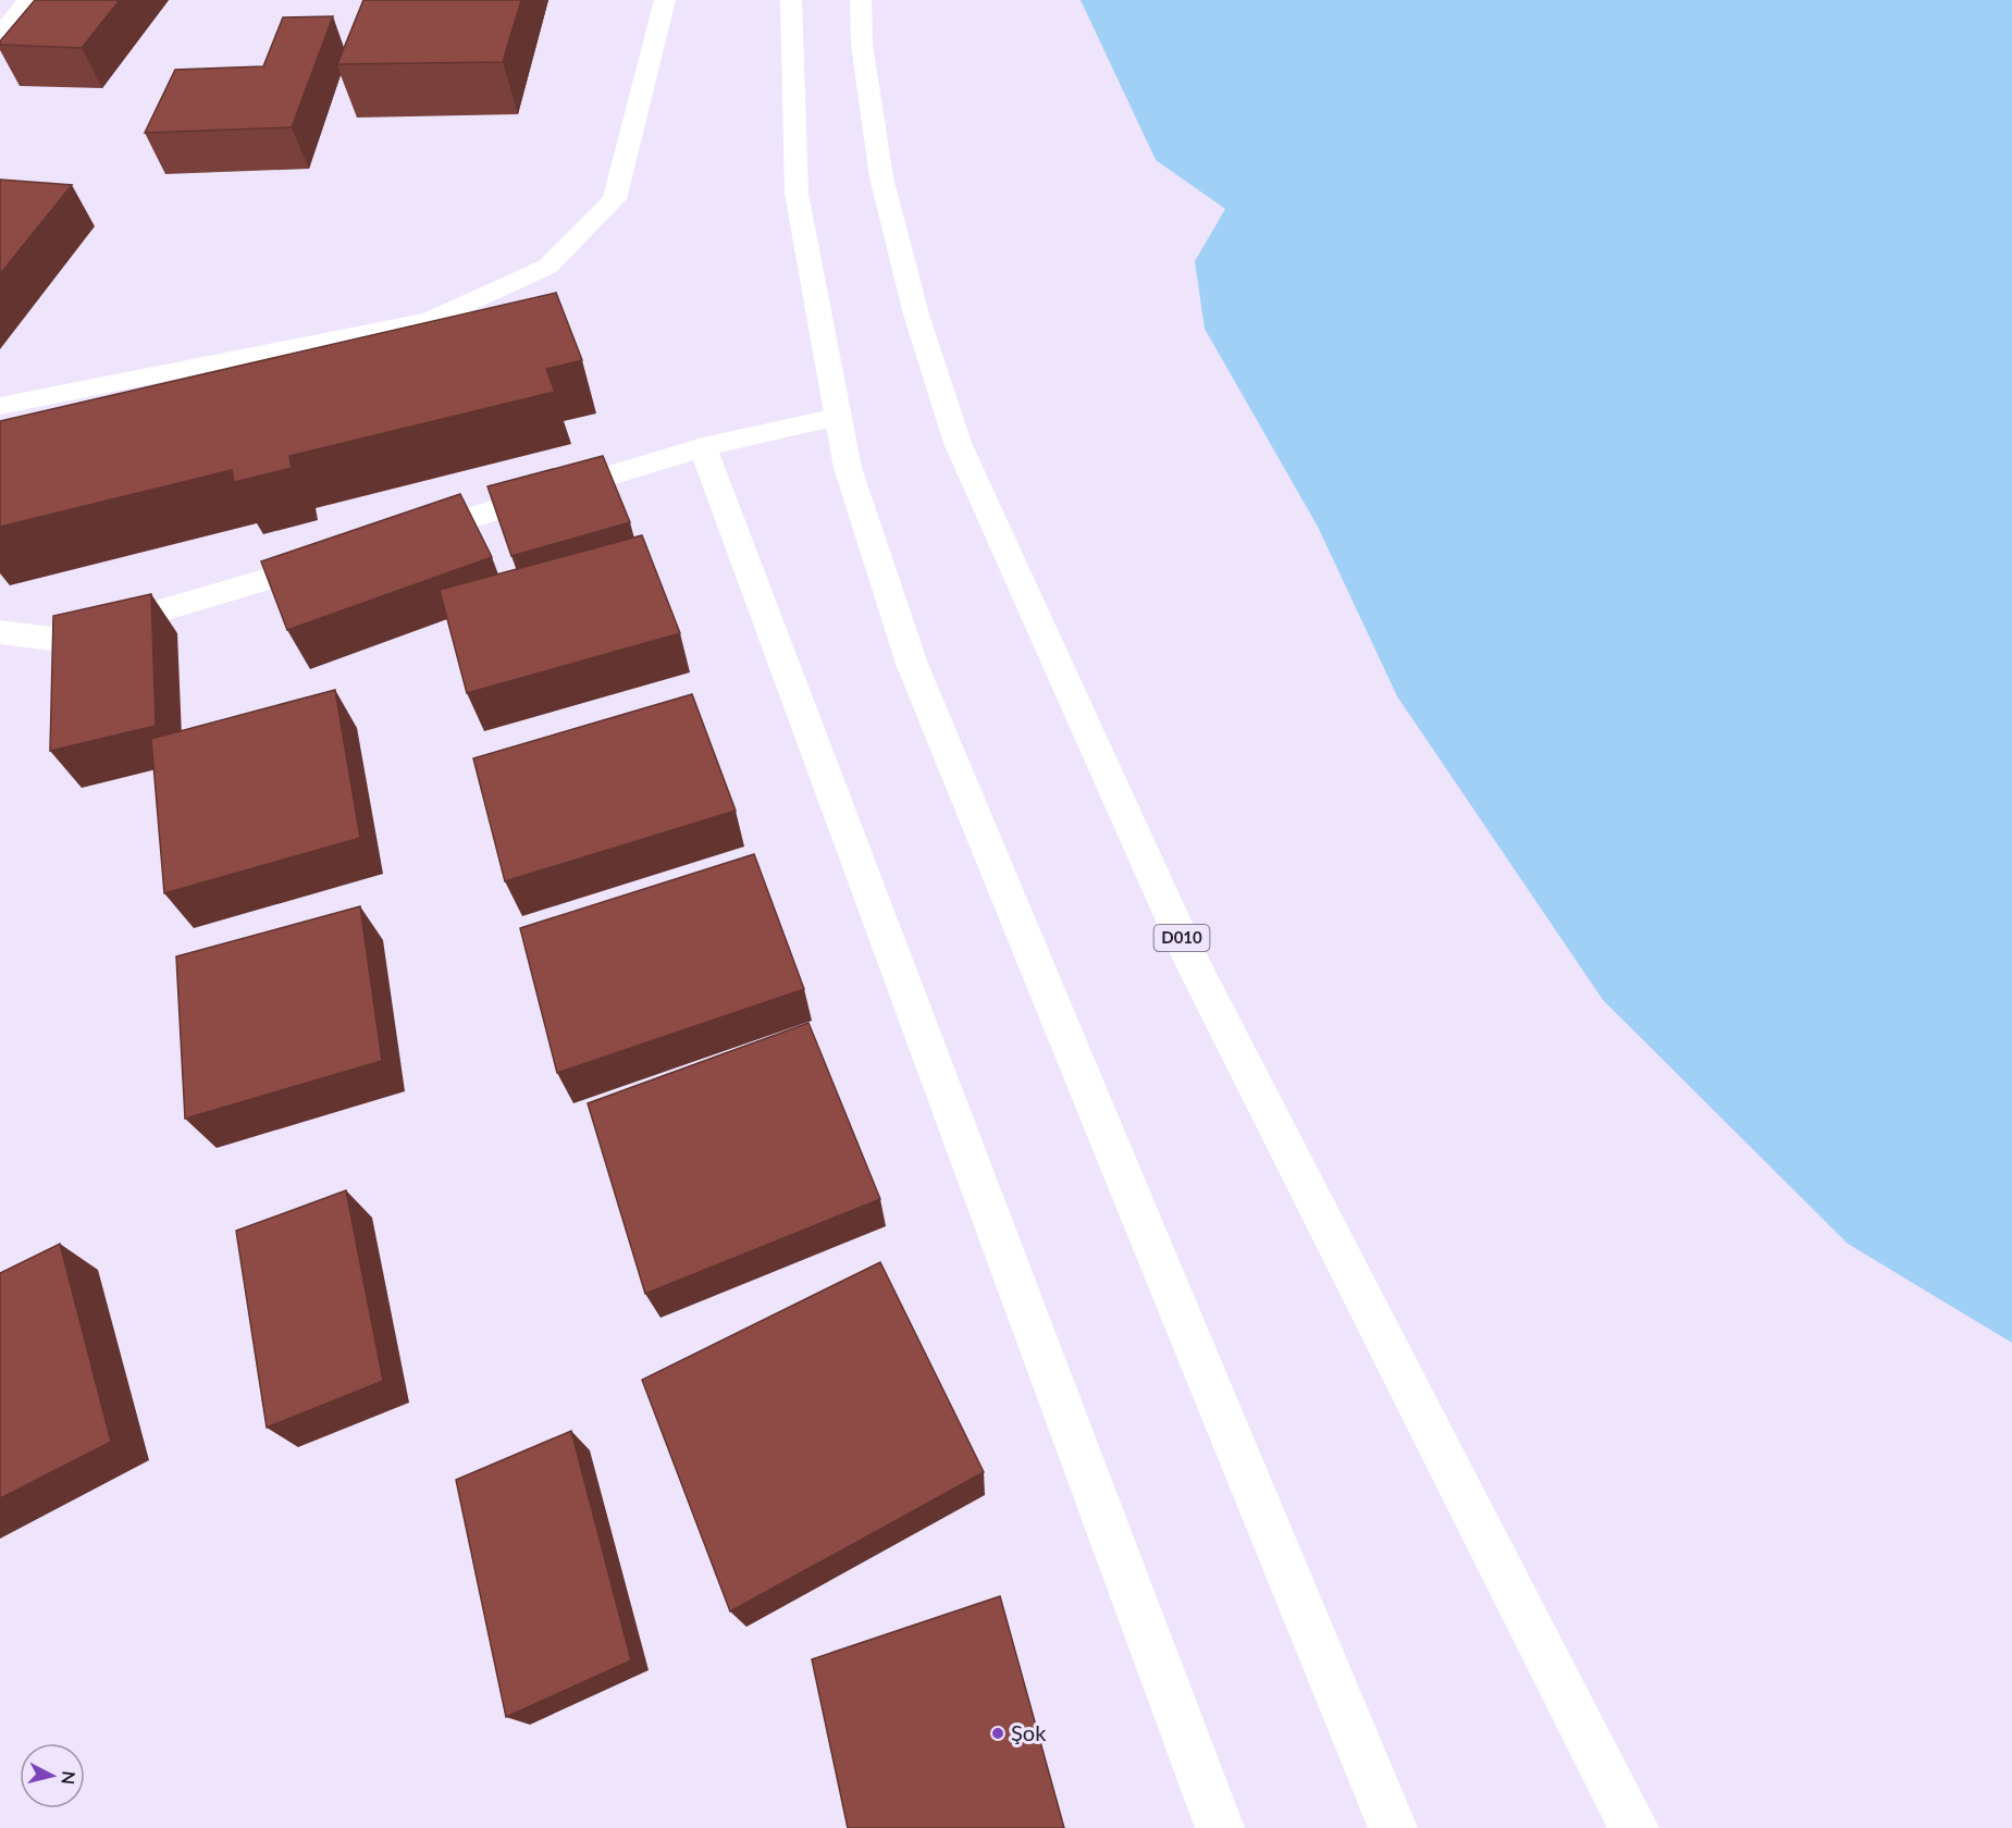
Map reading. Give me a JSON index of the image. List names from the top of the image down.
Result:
{
  "streets": {
    "main road": ["D010"]
  },
  "places": ["Şok"],
  "north": "right"
}
